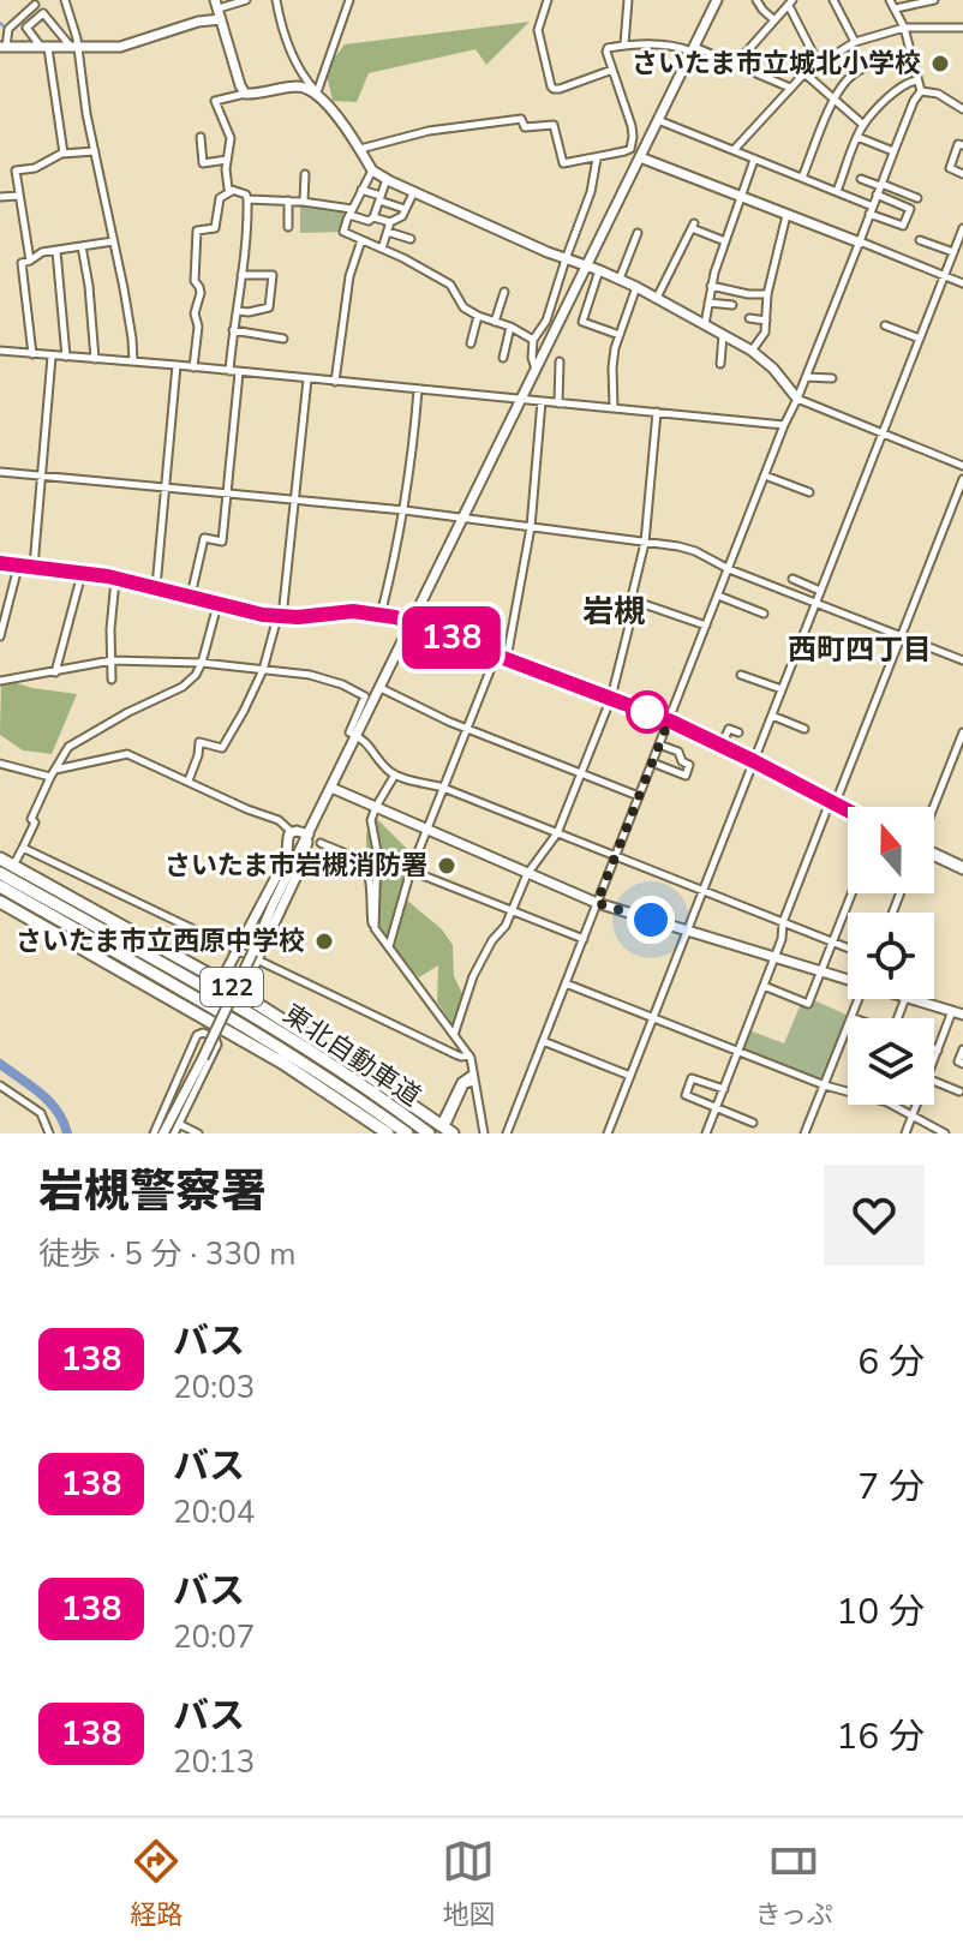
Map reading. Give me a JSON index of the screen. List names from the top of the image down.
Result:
{
  "streets": {
    "highway": ["122", "東北自動車道"]
  },
  "districts": ["岩槻", "西町四丁目"],
  "places": ["さいたま市立城北小学校", "さいたま市岩槻消防署", "さいたま市立西原中学校"],
  "lines": ["bus line 138"],
  "north": "top",
  "page": {
    "on_map": "138",
    "heading": ["岩槻警察署", "徒歩 · 5 分 · 330 m"],
    "list": [
      {
        "mark": "138",
        "name": "バス",
        "note": "20:03",
        "value": "6 分"
      },
      {
        "mark": "138",
        "name": "バス",
        "note": "20:04",
        "value": "7 分"
      },
      {
        "mark": "138",
        "name": "バス",
        "note": "20:07",
        "value": "10 分"
      },
      {
        "mark": "138",
        "name": "バス",
        "note": "20:13",
        "value": "16 分"
      }
    ],
    "tabs": ["経路", "地図", "きっぷ"]
  }
}
